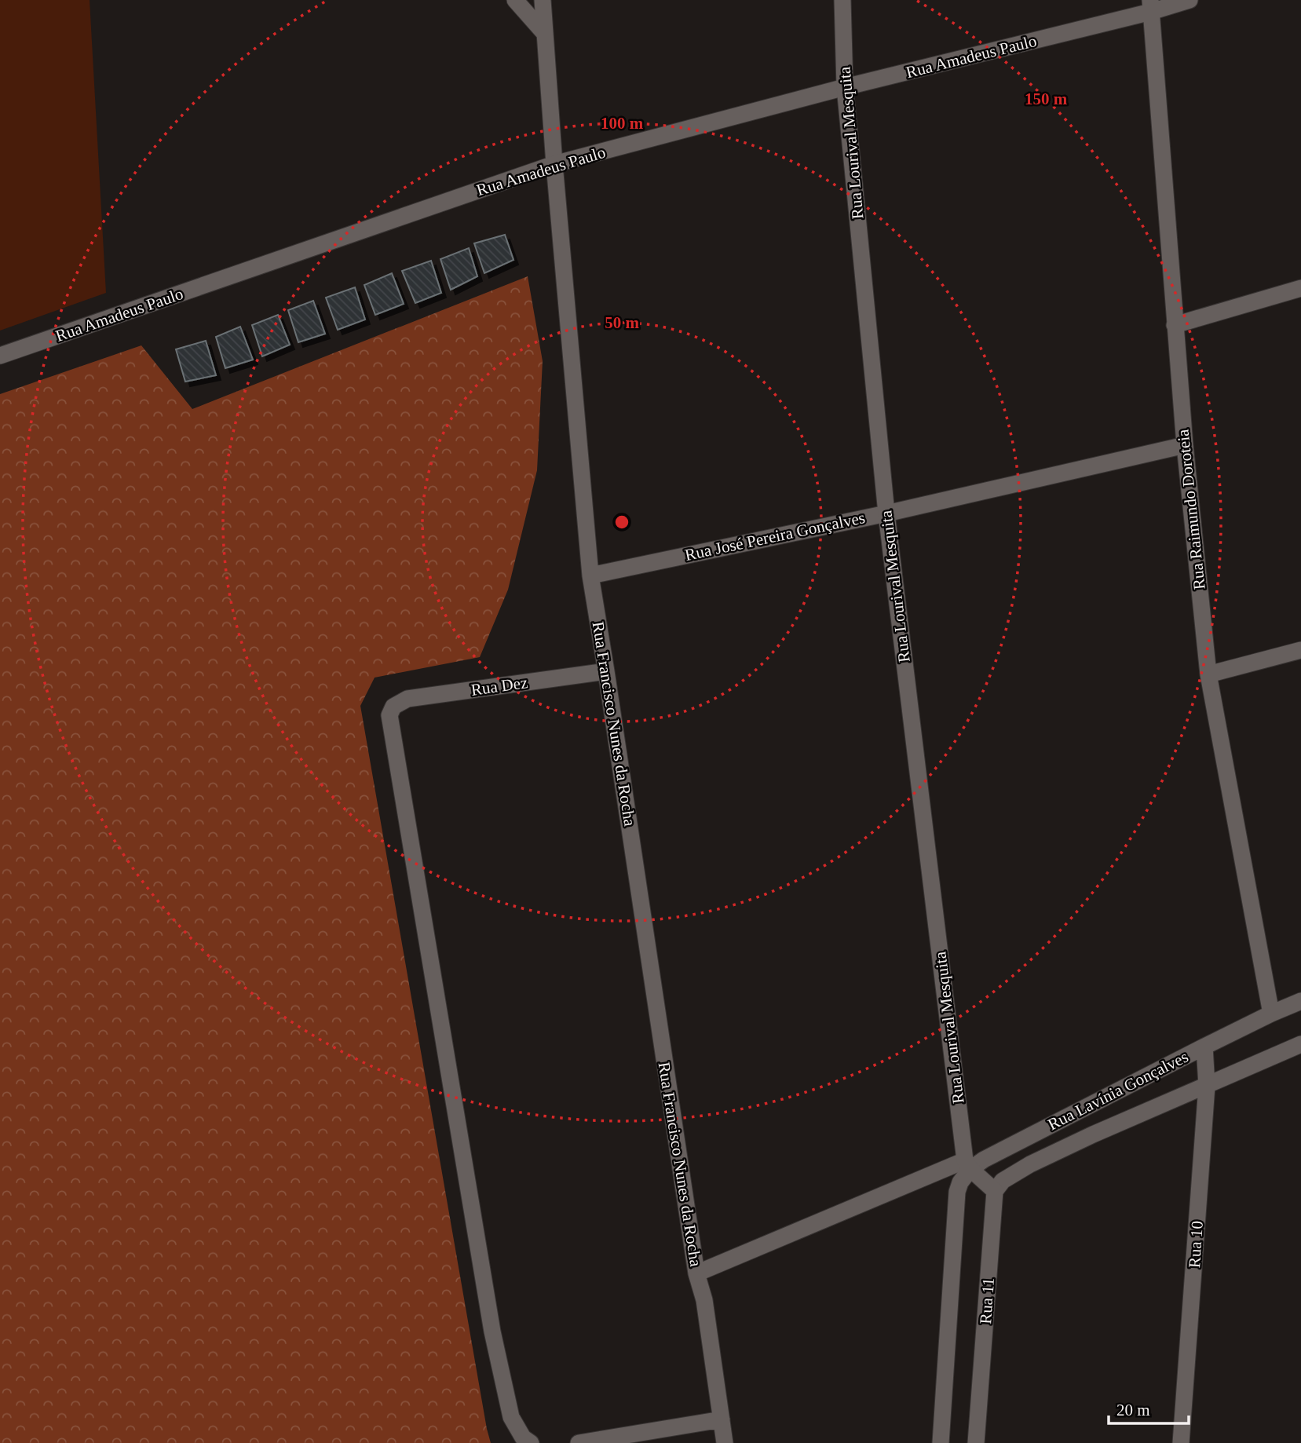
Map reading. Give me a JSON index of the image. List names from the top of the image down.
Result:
{
  "streets": {
    "street": [
      "Rua Amadeus Paulo",
      "Rua Lourival Mesquita",
      "Rua Raimundo Doroteia",
      "Rua José Pereira Gonçalves",
      "Rua Dez",
      "Rua Francisco Nunes da Rocha",
      "Rua Lavínia Gonçalves",
      "Rua 10",
      "Rua 11"
    ]
  },
  "crossings": [
    ["Rua Amadeus Paulo", "Rua Lourival Mesquita"],
    ["Rua Amadeus Paulo", "Rua Raimundo Doroteia"],
    ["Rua Amadeus Paulo", "Rua Francisco Nunes da Rocha"],
    ["Rua Lourival Mesquita", "Rua José Pereira Gonçalves"],
    ["Rua Lourival Mesquita", "Rua Lavínia Gonçalves"],
    ["Rua Raimundo Doroteia", "Rua José Pereira Gonçalves"],
    ["Rua Raimundo Doroteia", "Rua Lavínia Gonçalves"],
    ["Rua José Pereira Gonçalves", "Rua Francisco Nunes da Rocha"],
    ["Rua Dez", "Rua Francisco Nunes da Rocha"],
    ["Rua Francisco Nunes da Rocha", "Rua Lavínia Gonçalves"],
    ["Rua Lavínia Gonçalves", "Rua 10"],
    ["Rua Lavínia Gonçalves", "Rua 11"]
  ],
  "scale_bar": "20 m",
  "rings": ["150 m", "100 m", "50 m"]
}
